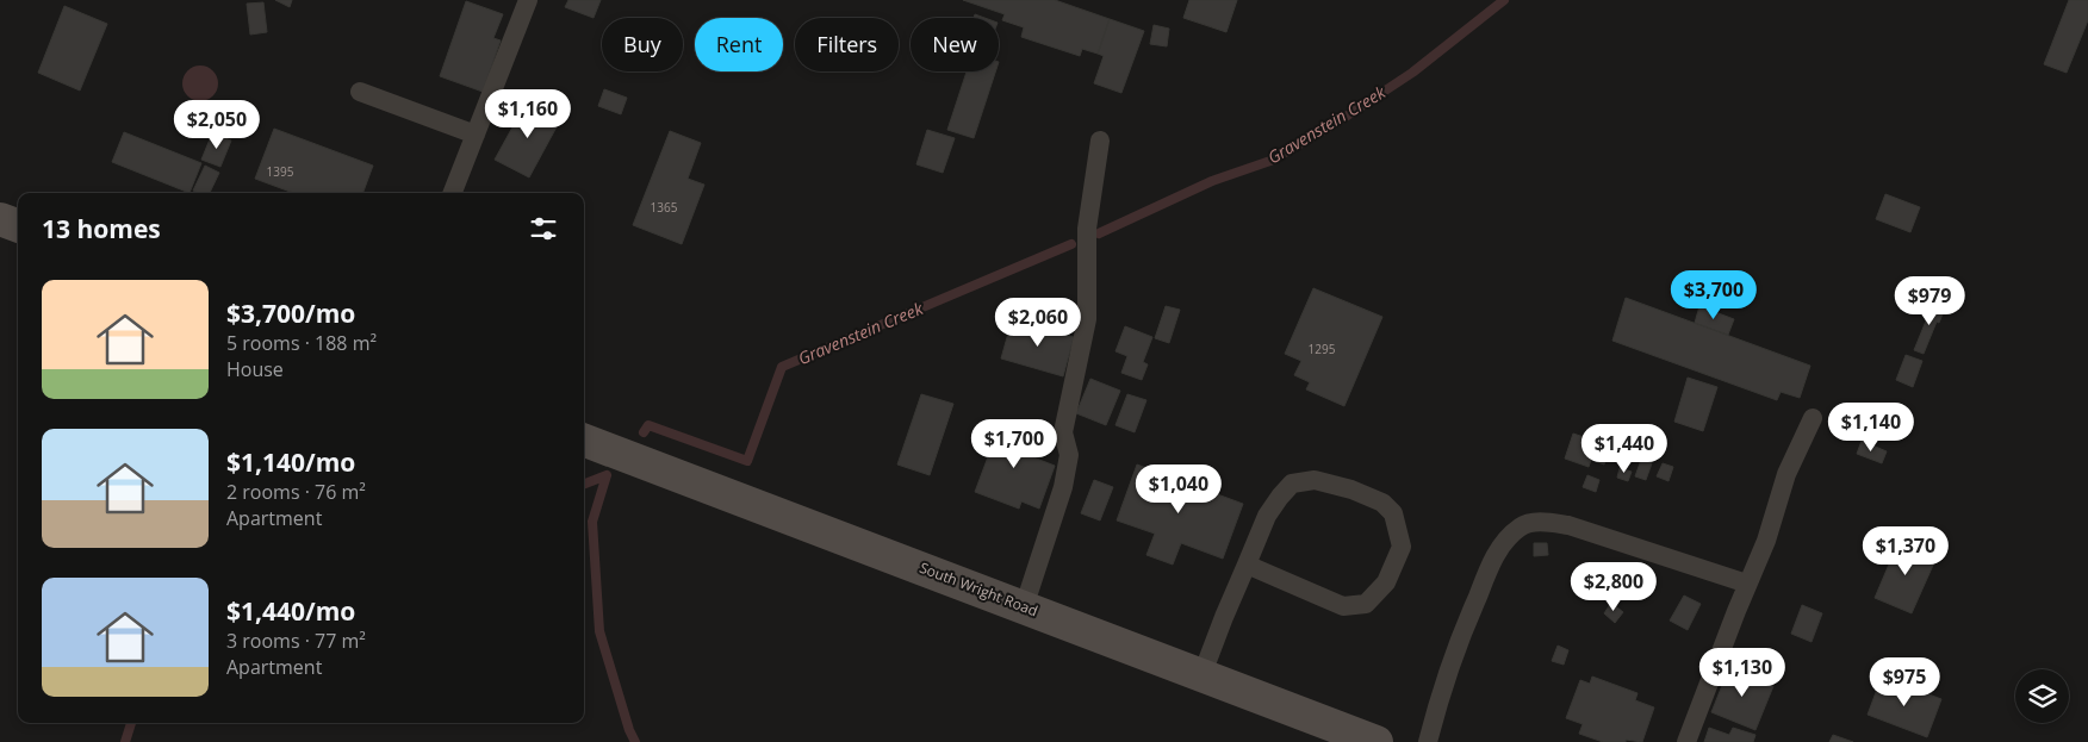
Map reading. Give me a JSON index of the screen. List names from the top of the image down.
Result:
{
  "streets": {
    "main road": ["South Wright Road"]
  },
  "water": ["Gravenstein Creek"],
  "house_numbers": ["1395", "1365", "1295"],
  "page": {
    "chip": [
      "Buy",
      "Rent",
      "Filters",
      "New"
    ],
    "price": [
      "$1,160",
      "$2,050",
      "$3,700",
      "$979",
      "$2,060",
      "$1,140",
      "$1,700",
      "$1,440",
      "$1,040",
      "$1,370",
      "$2,800",
      "$1,130",
      "$975"
    ],
    "heading": "13 homes",
    "list": [
      {
        "name": "$3,700/mo",
        "note": "5 rooms · 188 m² · House"
      },
      {
        "name": "$1,140/mo",
        "note": "2 rooms · 76 m² · Apartment"
      },
      {
        "name": "$1,440/mo",
        "note": "3 rooms · 77 m² · Apartment"
      }
    ]
  }
}
